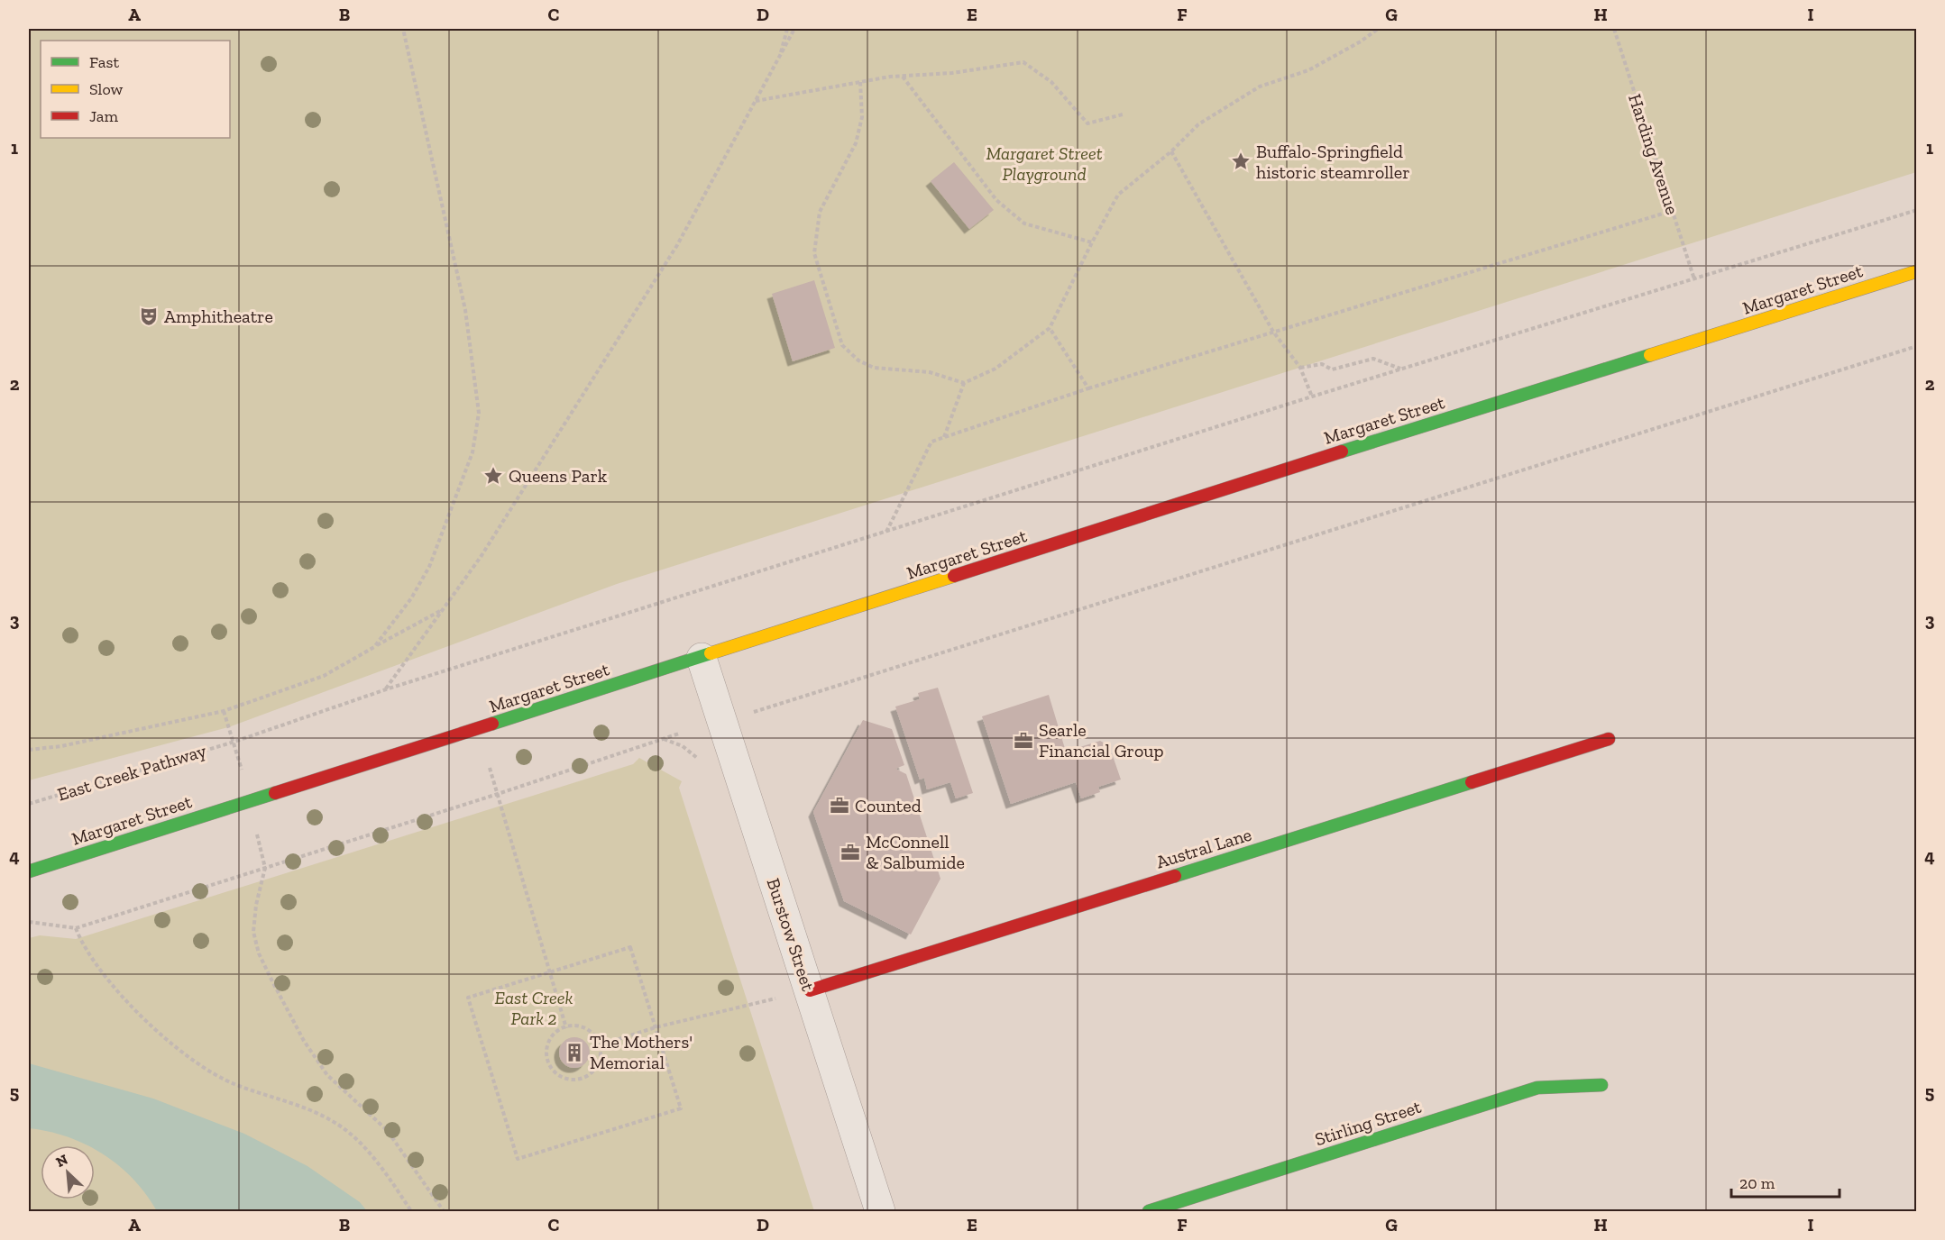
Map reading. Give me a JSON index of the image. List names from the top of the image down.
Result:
{
  "streets": {
    "street": [
      "Margaret Street",
      "Austral Lane",
      "Burstow Street",
      "Stirling Street"
    ],
    "path": ["Harding Avenue", "East Creek Pathway"]
  },
  "crossings": [
    ["Harding Avenue", "East Creek Pathway"],
    ["Margaret Street", "Burstow Street"],
    ["Austral Lane", "Burstow Street"]
  ],
  "parks": ["Margaret Street Playground", "East Creek Park 2"],
  "places": {
    "place": ["Buffalo-Springfield historic steamroller", "Queens Park"],
    "theatre": ["Amphitheatre"],
    "office": ["Searle Financial Group", "Counted", "McConnell & Salbumide"],
    "building": ["The Mothers' Memorial"]
  },
  "legend": ["Fast", "Slow", "Jam"],
  "scale_bar": "20 m",
  "north": "top left",
  "grid": {
    "columns": [
      "A",
      "B",
      "C",
      "D",
      "E",
      "F",
      "G",
      "H",
      "I"
    ],
    "rows": [
      "1",
      "2",
      "3",
      "4",
      "5"
    ]
  }
}
